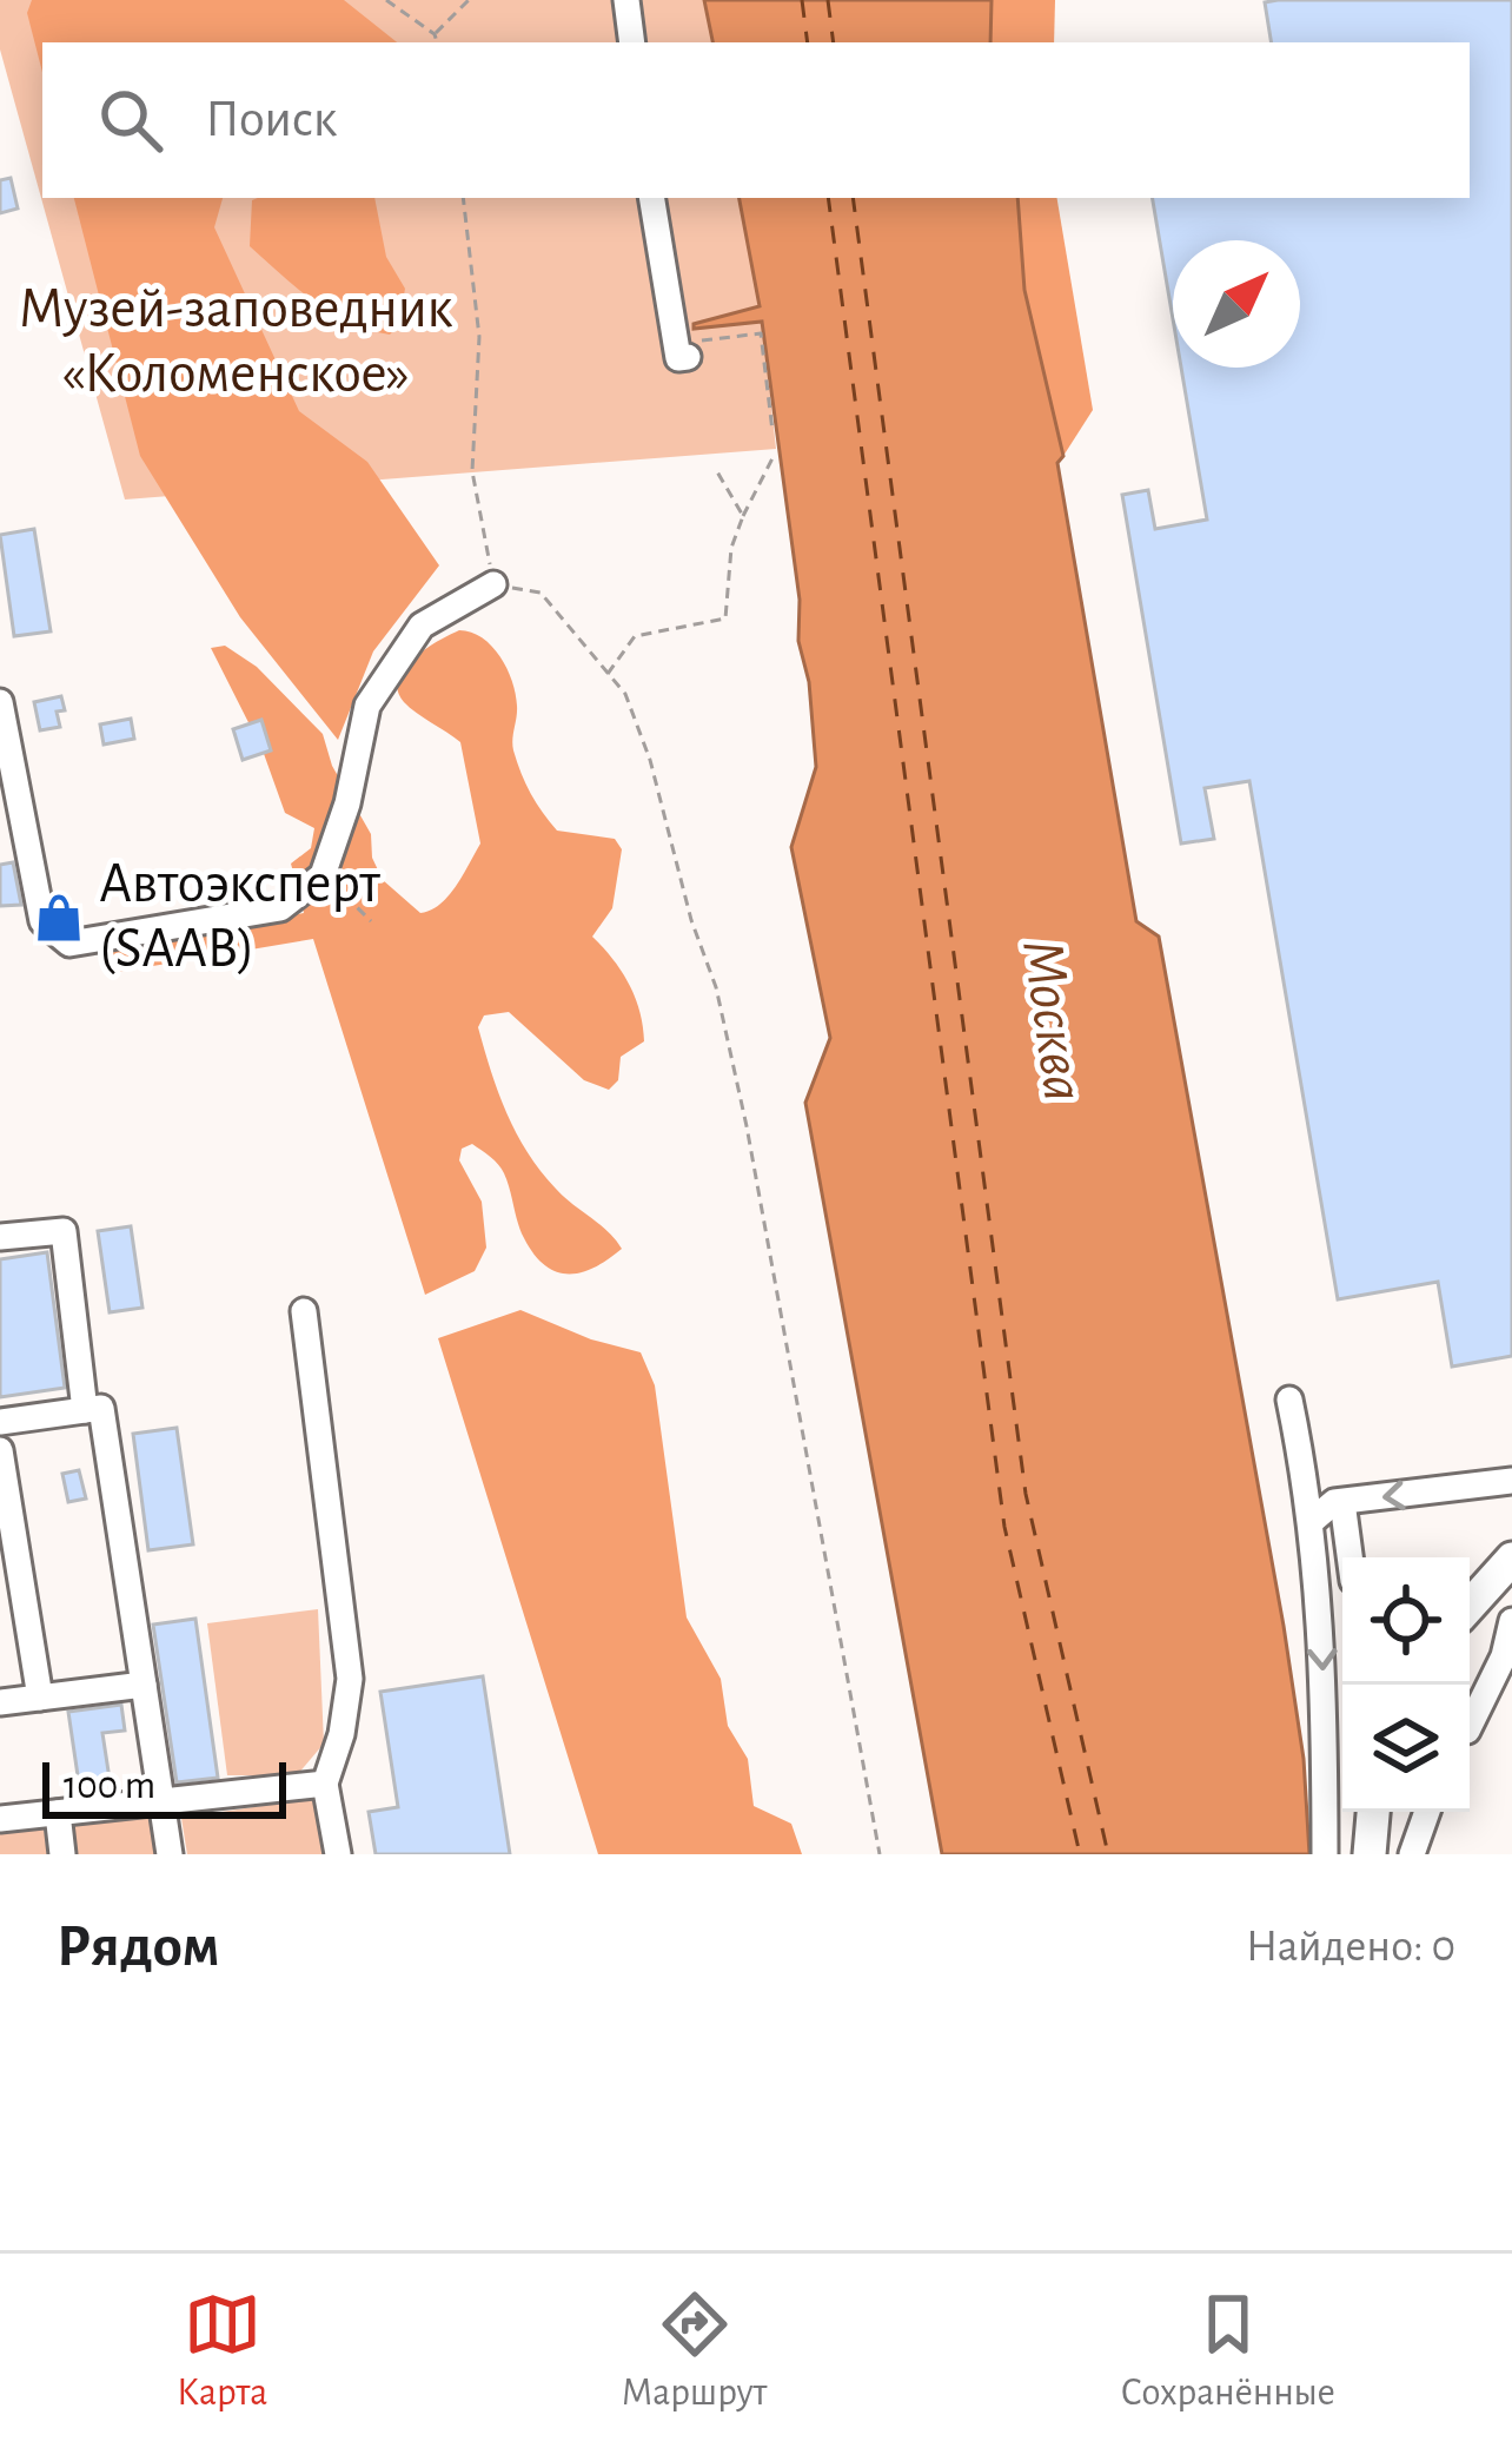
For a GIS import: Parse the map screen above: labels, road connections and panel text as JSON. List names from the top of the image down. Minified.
{"water":["Москва"],"parks":["Музей-заповедник «Коломенское»"],"places":{"shop":["Автоэксперт (SAAB)"]},"scale_bar":"100 m","north":"top right","page":{"search":"Поиск","scale":"100 m","heading":["Рядом","Найдено: 0"],"nav":["Карта","Маршрут","Сохранённые"]}}
